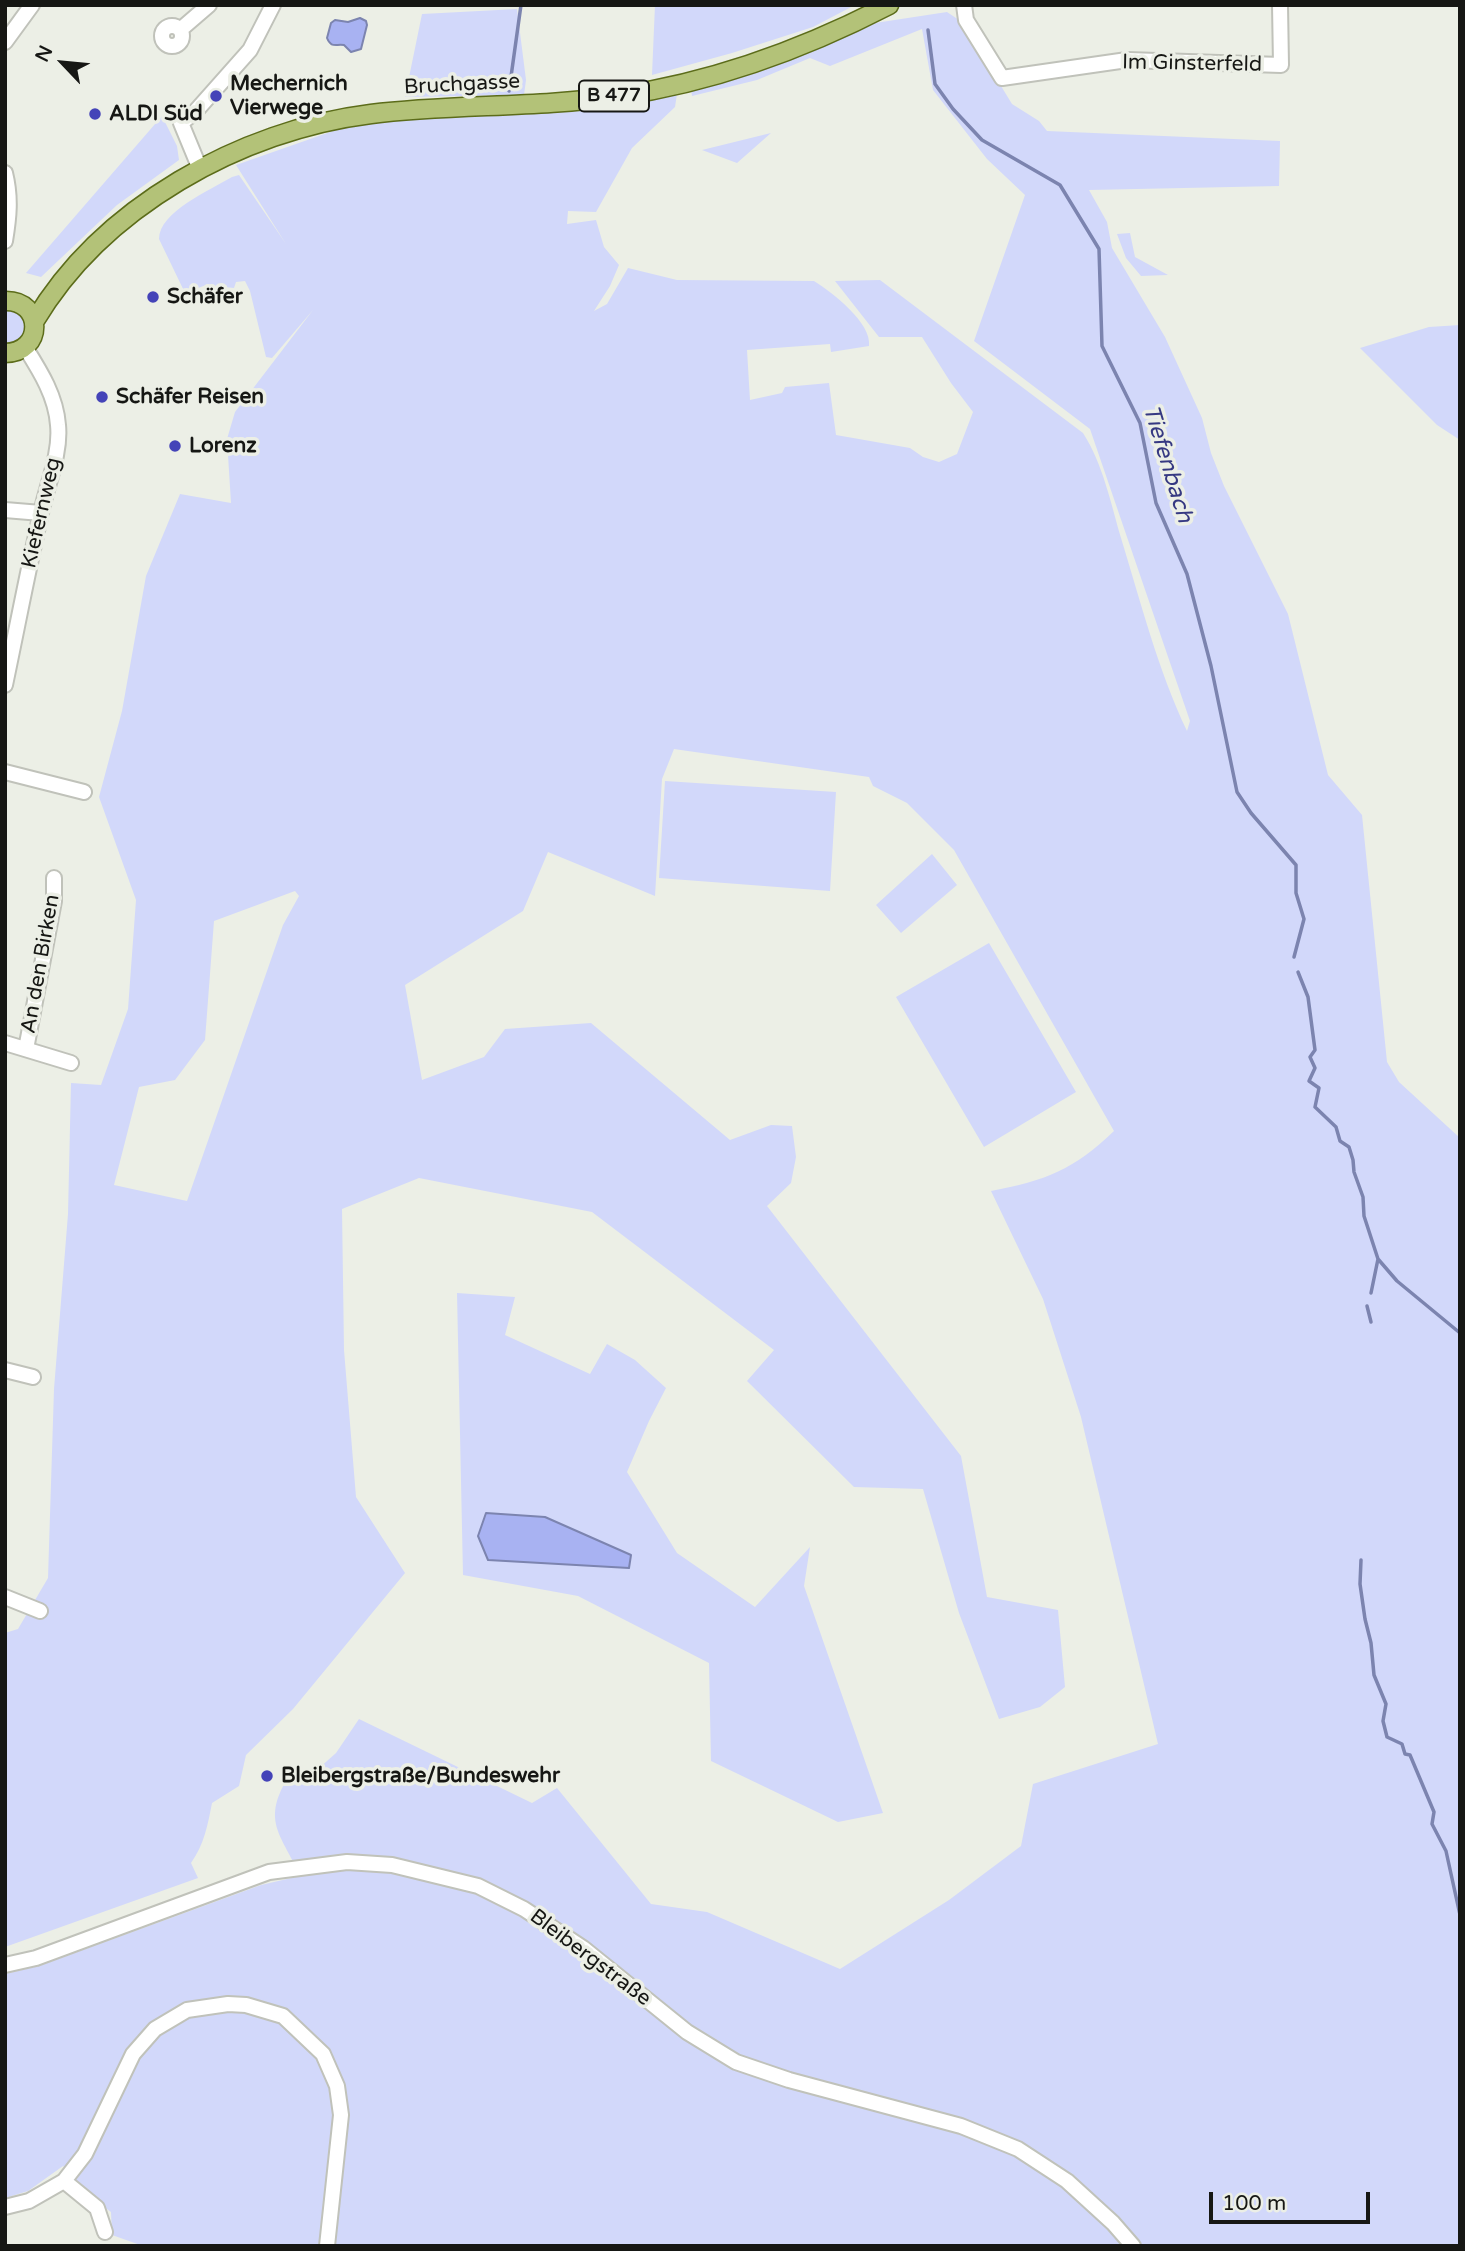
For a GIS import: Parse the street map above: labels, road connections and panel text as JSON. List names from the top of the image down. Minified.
{"streets":{"main road":["Bruchgasse","B 477"],"street":["Im Ginsterfeld","Kiefernweg","An den Birken","Bleibergstraße"]},"crossings":[["Bruchgasse","B 477"],["B 477","Kiefernweg"]],"water":["Tiefenbach"],"places":["Mechernich Vierwege","ALDI Süd","Schäfer","Schäfer Reisen","Lorenz","Bleibergstraße/Bundeswehr"],"scale_bar":"100 m","north":"top left"}
